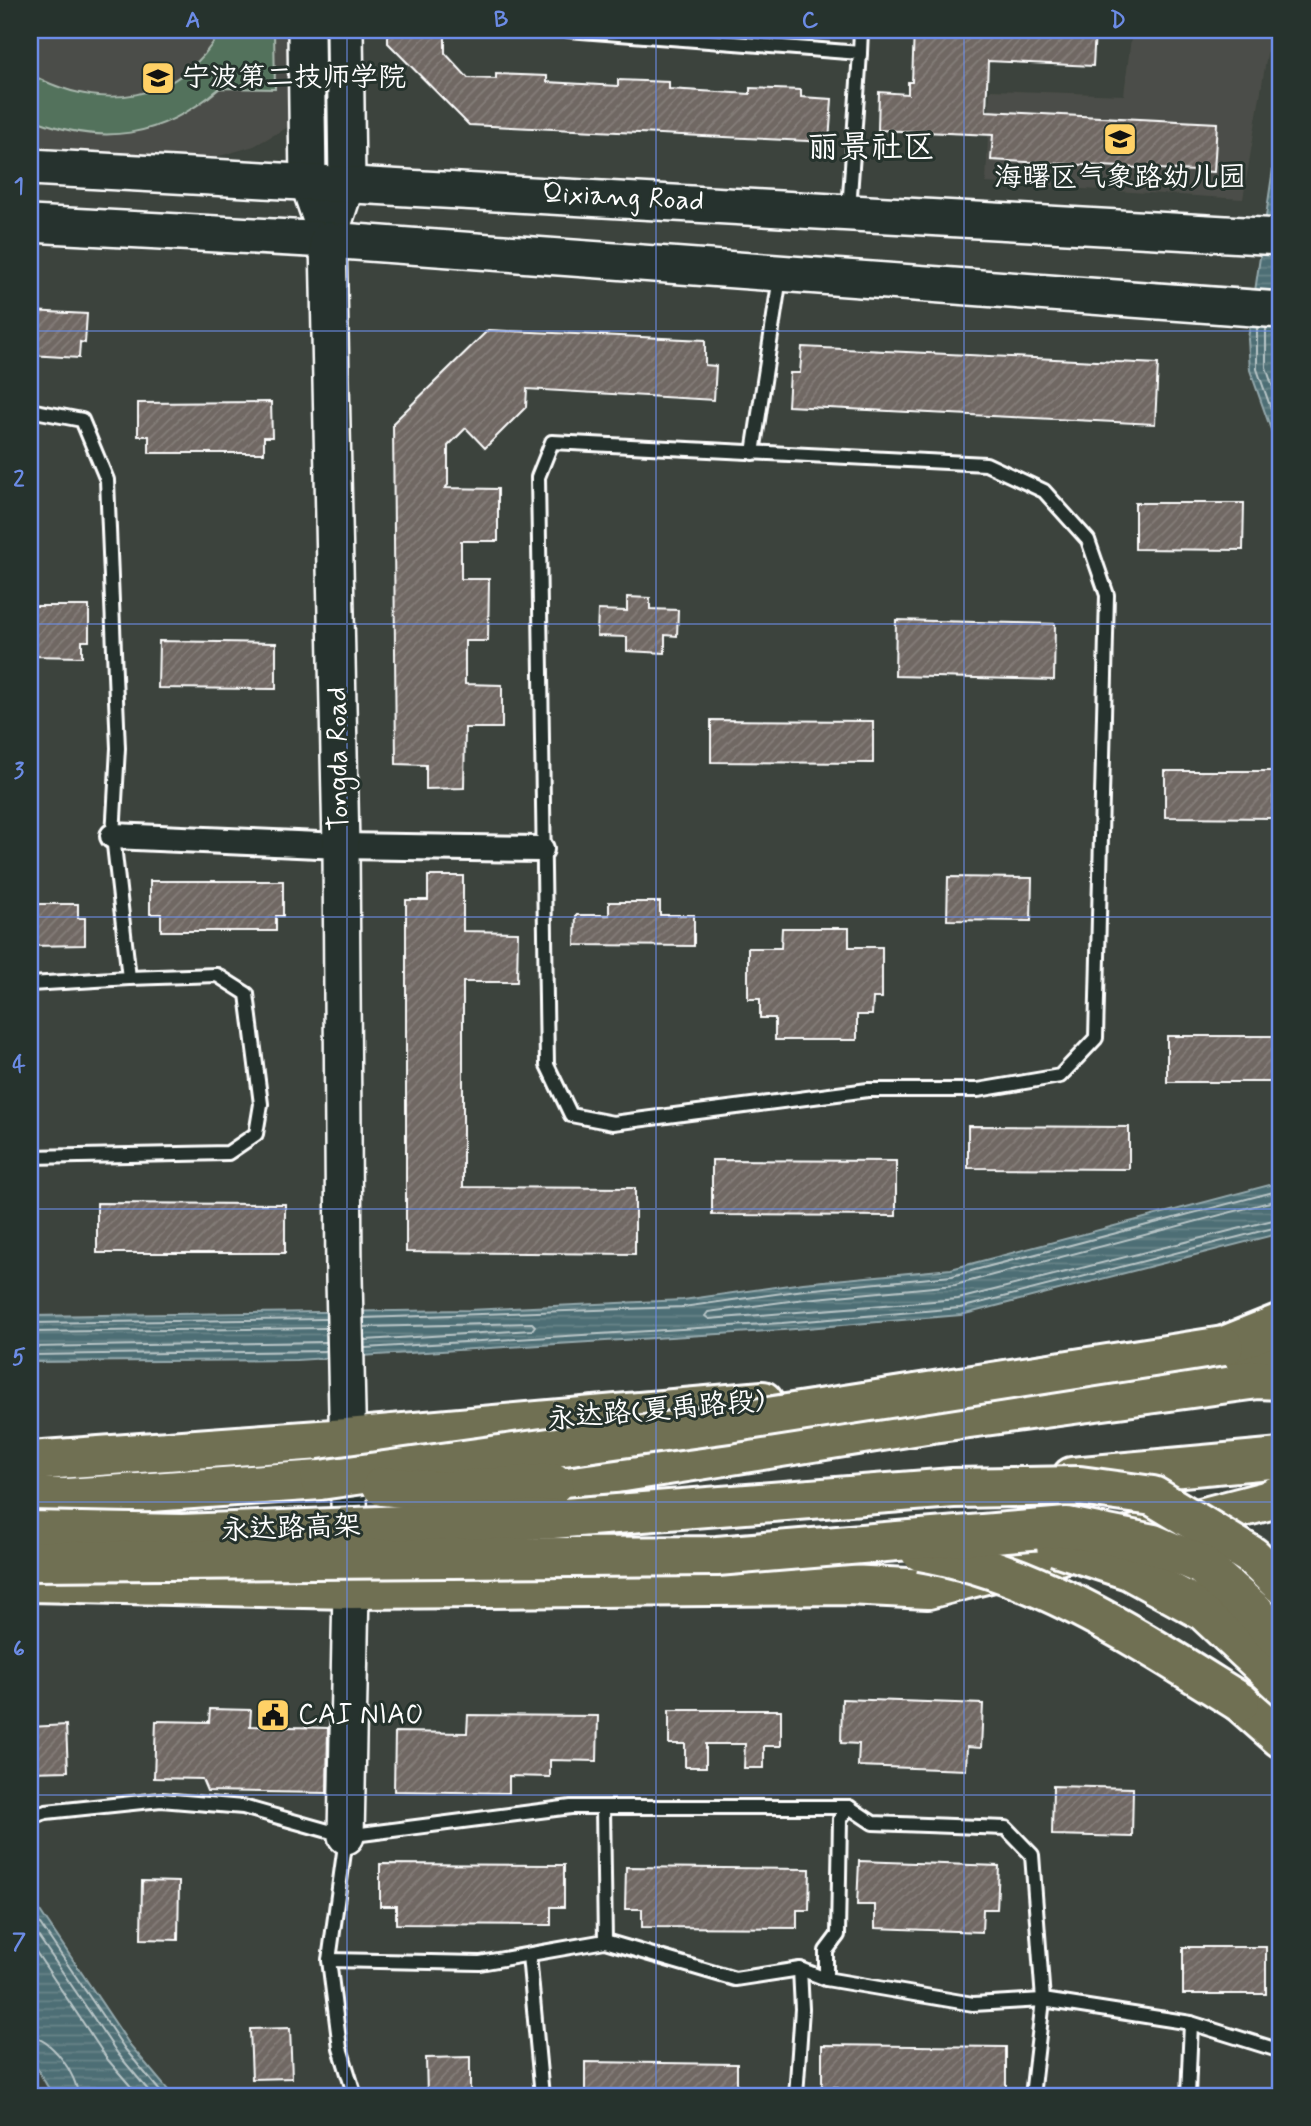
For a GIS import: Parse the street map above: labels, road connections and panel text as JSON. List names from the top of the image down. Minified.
{"streets":{"main road":["永达路(夏禹路段)","永达路高架"],"street":["Qixiang Road","Tongda Road"]},"crossings":[["Qixiang Road","Tongda Road"],["Tongda Road","永达路(夏禹路段)"]],"districts":["丽景社区"],"places":{"school or university":["宁波第二技师学院","海曙区气象路幼儿园"],"public building":["CAI NIAO"]},"grid":{"columns":["A","B","C","D"],"rows":["1","2","3","4","5","6","7"]}}
